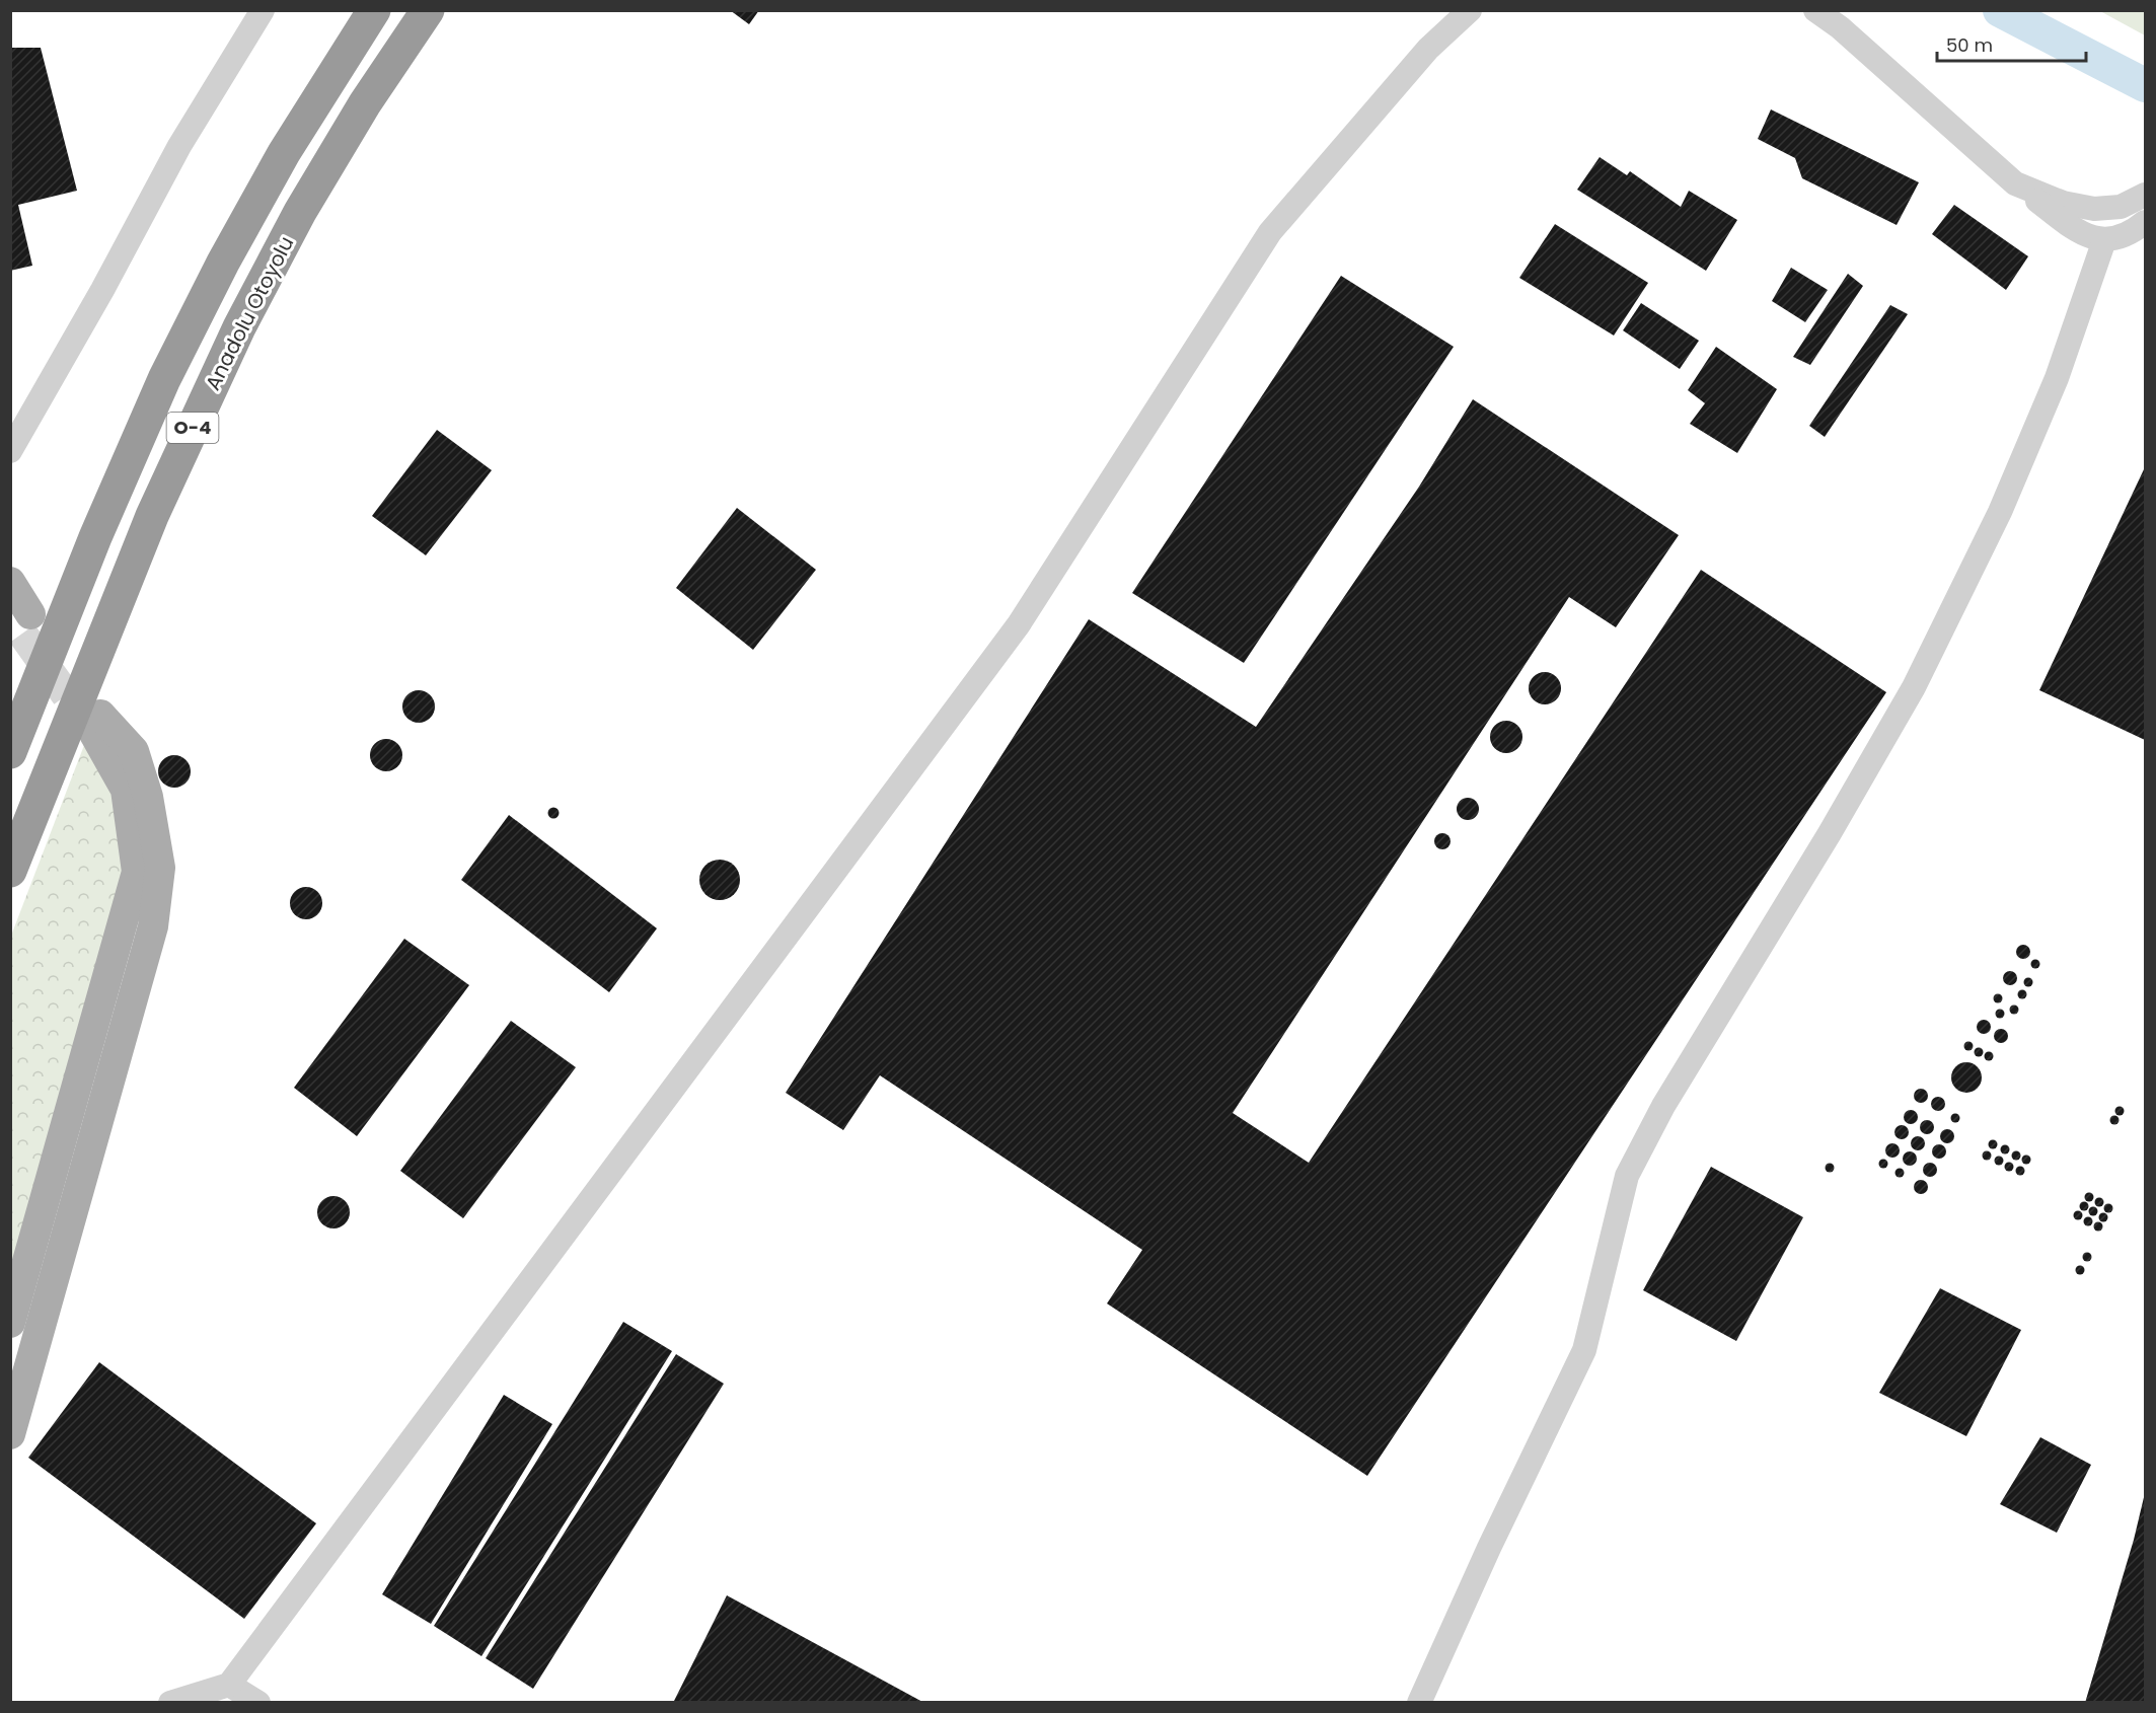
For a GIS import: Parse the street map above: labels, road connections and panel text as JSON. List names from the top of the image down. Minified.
{"streets":{"highway":["Anadolu Otoyolu","O-4"]},"scale_bar":"50 m"}
